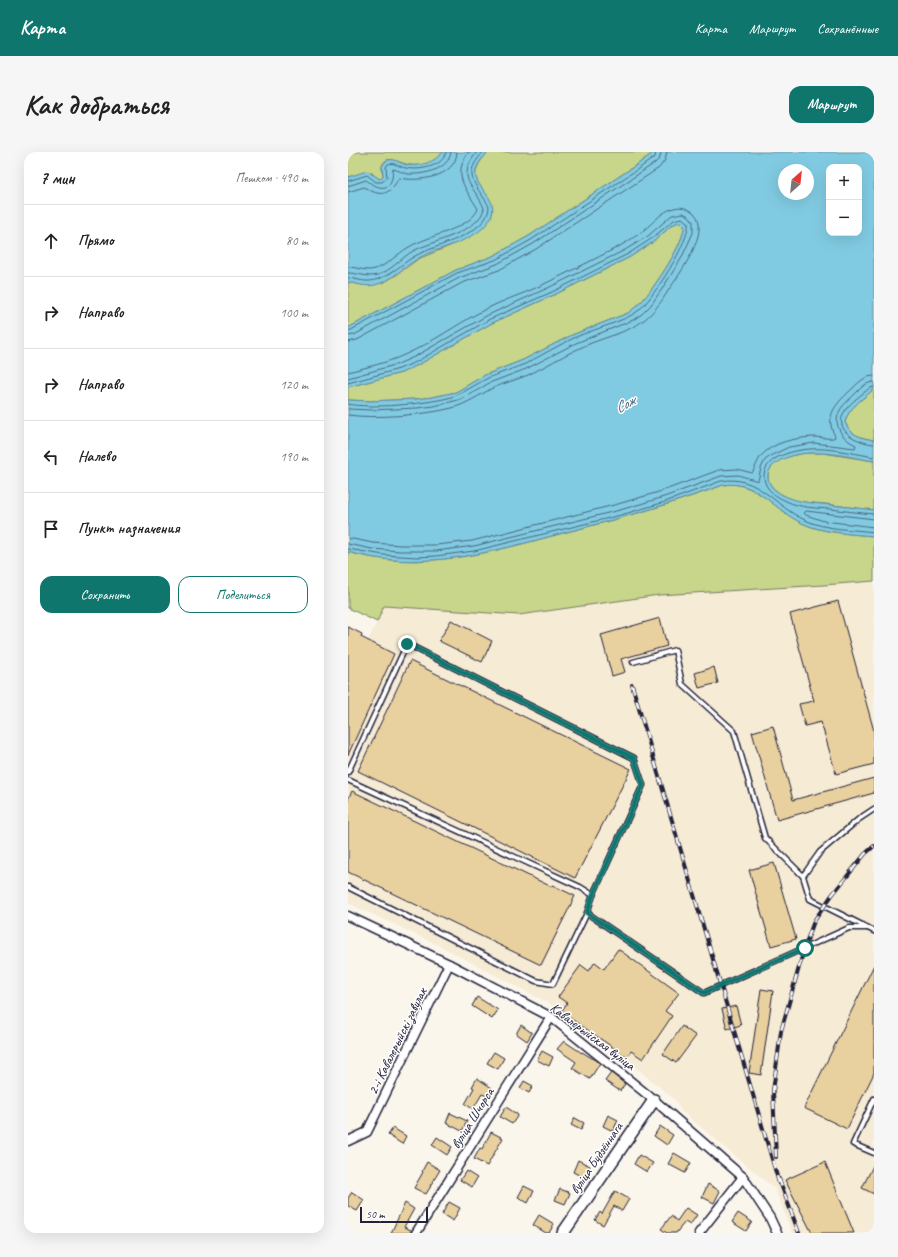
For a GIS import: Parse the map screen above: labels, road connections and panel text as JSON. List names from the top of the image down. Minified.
{"streets":{"street":["Кавалерыйская вуліца","2-і Кавалерыйскі завулак","вуліца Шчорса","вуліца Будзённага"]},"crossings":[["Кавалерыйская вуліца","2-і Кавалерыйскі завулак"],["Кавалерыйская вуліца","вуліца Шчорса"],["Кавалерыйская вуліца","вуліца Будзённага"]],"water":["Сож"],"scale_bar":"50 m","north":"top right","page":{"header":"Карта","nav":["Карта","Маршрут","Сохранённые"],"buttons":["Маршрут",["Сохранить","Поделиться"]],"title":"Как добраться","heading":["7 мин","Пешком · 490 m"],"map_buttons":["+","−"],"list":[["Прямо","80 m"],["Направо","100 m"],["Направо","120 m"],["Налево","190 m"],"Пункт назначения"],"scale":"50 m"}}
